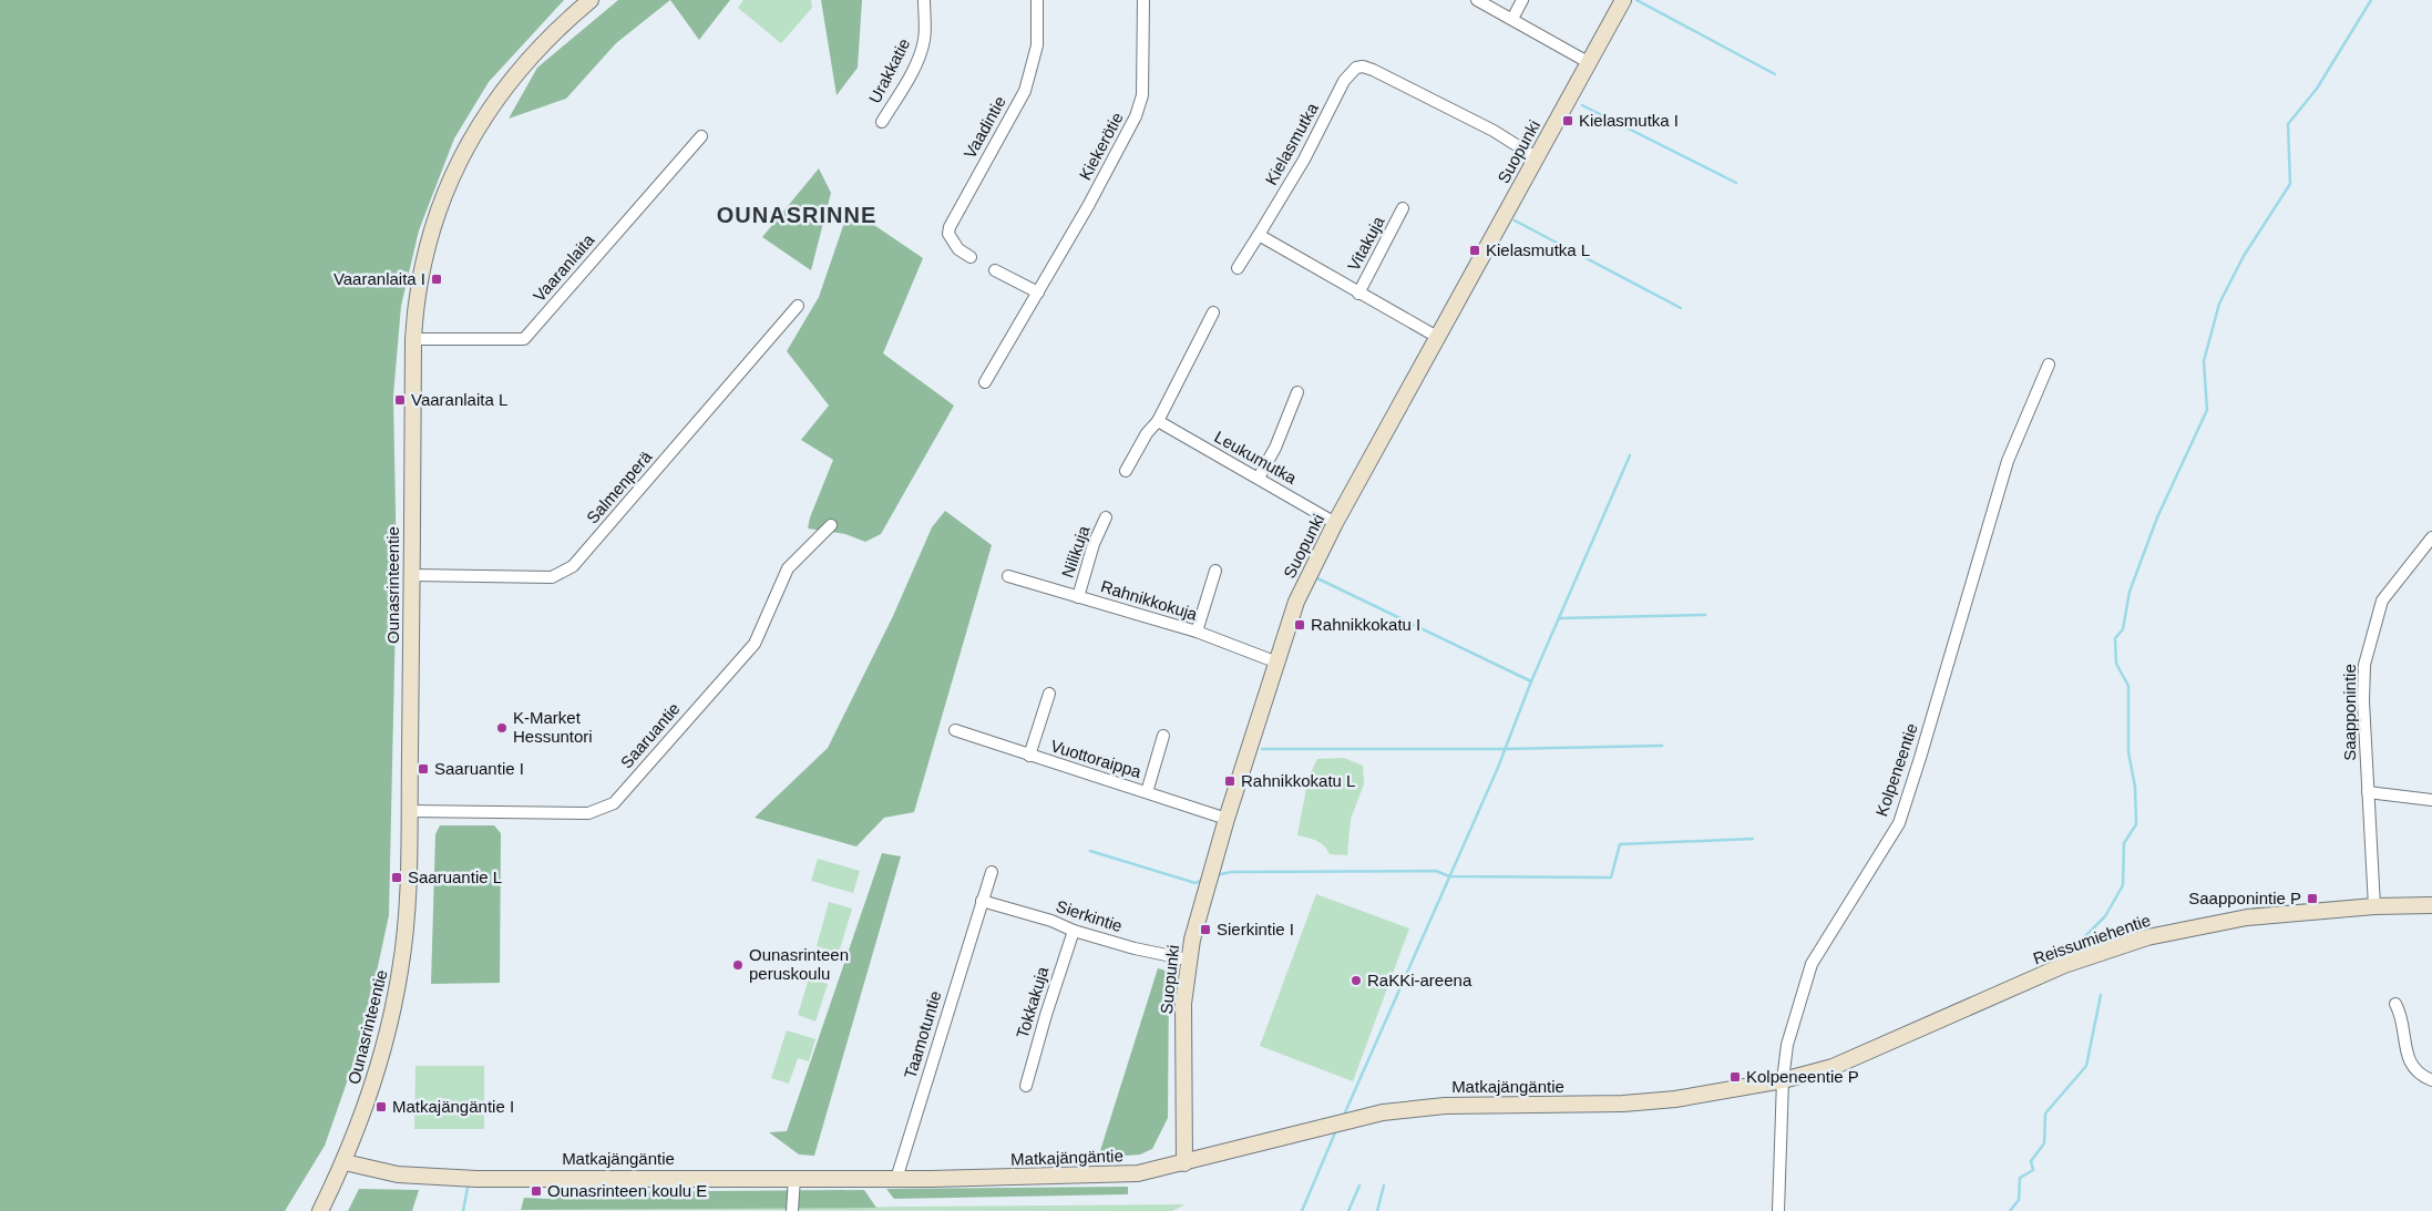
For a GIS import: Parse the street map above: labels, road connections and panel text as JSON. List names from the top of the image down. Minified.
{"streets":{"street":["Urakkatie","Vaadintie","Kielasmutka","Kiekerötie","Suopunki","Vitakuja","Vaaranlaita","Leukumutka","Salmenperä","Nilikuja","Ounasrinteentie","Rahnikkokuja","Saapponintie","Saaruantie","Vuottoraippa","Kolpeneentie","Sierkintie","Reissumiehentie","Tokkakuja","Taamotuntie","Matkajängäntie"]},"crossings":[["Kielasmutka","Suopunki"],["Suopunki","Leukumutka"],["Suopunki","Rahnikkokuja"],["Suopunki","Vuottoraippa"],["Suopunki","Sierkintie"],["Suopunki","Matkajängäntie"],["Vaaranlaita","Ounasrinteentie"],["Salmenperä","Ounasrinteentie"],["Nilikuja","Rahnikkokuja"],["Ounasrinteentie","Saaruantie"],["Ounasrinteentie","Matkajängäntie"],["Saapponintie","Reissumiehentie"],["Kolpeneentie","Reissumiehentie"],["Kolpeneentie","Matkajängäntie"],["Sierkintie","Tokkakuja"],["Sierkintie","Taamotuntie"],["Reissumiehentie","Matkajängäntie"],["Taamotuntie","Matkajängäntie"]],"districts":["OUNASRINNE"],"places":{"transit":["Kielasmutka I","Kielasmutka L","Vaaranlaita I","Vaaranlaita L","Rahnikkokatu I","Saaruantie I","Rahnikkokatu L","Saaruantie L","Saapponintie P","Sierkintie I","Kolpeneentie P","Matkajängäntie I","Ounasrinteen koulu E"],"other":["K-Market Hessuntori","Ounasrinteen peruskoulu","RaKKi-areena"]}}
